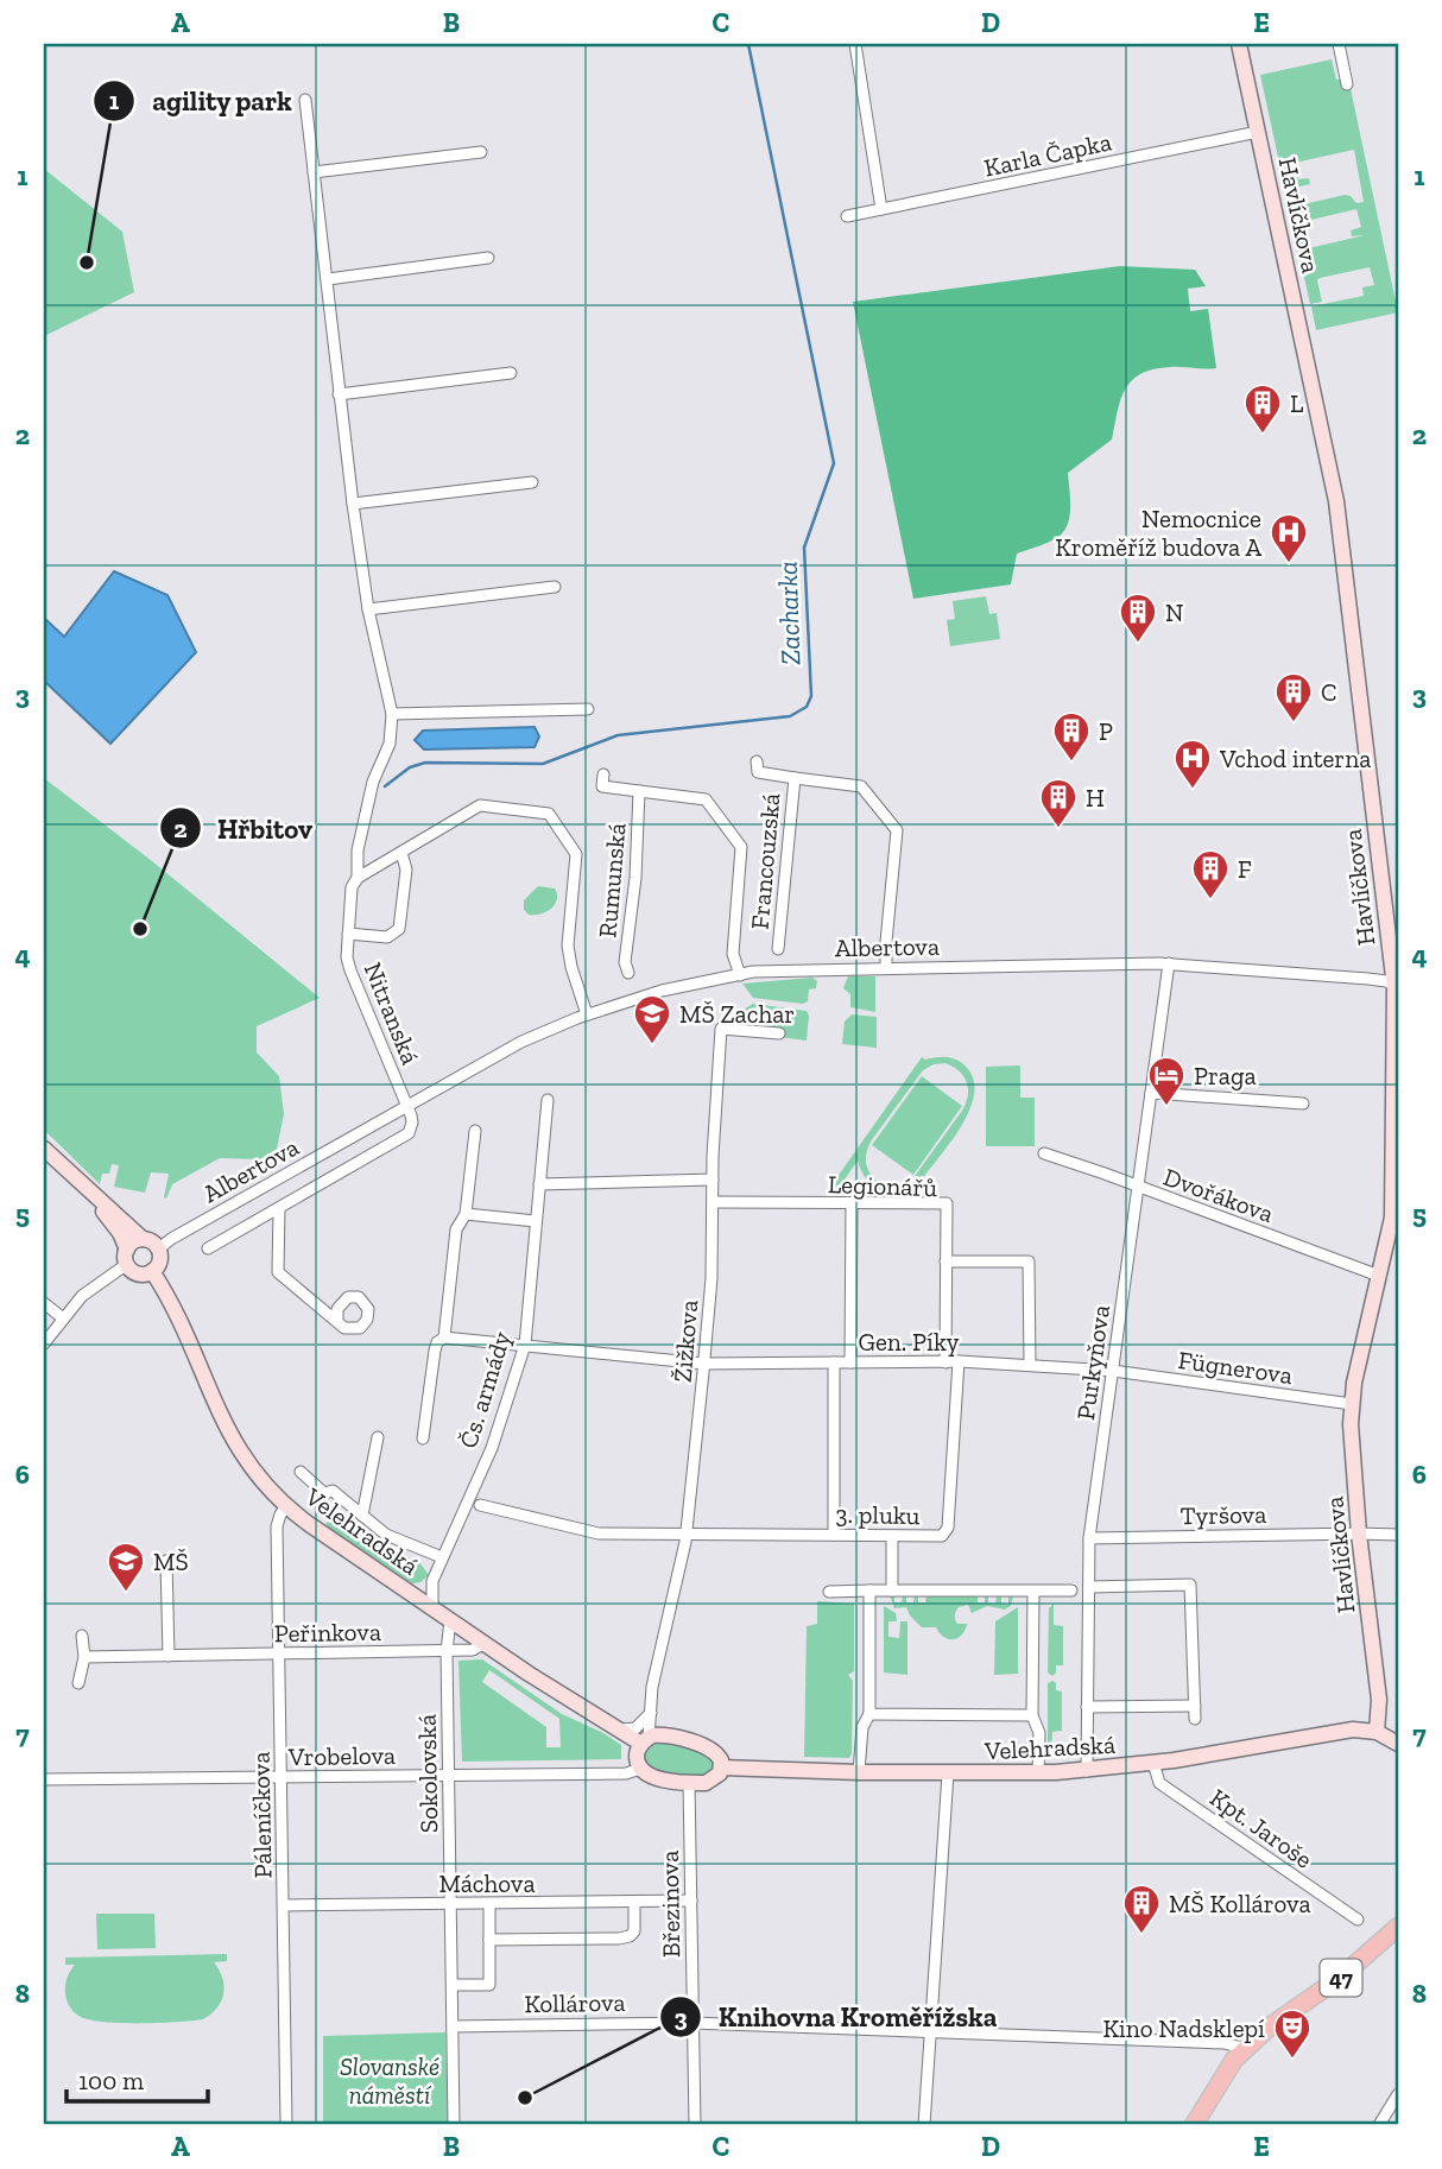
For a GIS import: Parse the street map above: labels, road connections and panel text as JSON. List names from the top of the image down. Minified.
{"streets":{"main road":["Havlíčkova","Velehradská","47"],"street":["Karla Čapka","Francouzská","Rumunská","Albertova","Nitranská","Legionářů","Dvořákova","Žižkova","Gen. Píky","Purkyňova","Fügnerova","Čs. armády","3. pluku","Tyršova","Peřinkova","Vrobelova","Sokolovská","Páleníčkova","Kpt. Jaroše","Máchova","Březinova","Kollárova"]},"crossings":[["Karla Čapka","Havlíčkova"],["Havlíčkova","Albertova"],["Havlíčkova","Dvořákova"],["Havlíčkova","Fügnerova"],["Havlíčkova","Tyršova"],["Havlíčkova","Velehradská"],["Francouzská","Albertova"],["Rumunská","Albertova"],["Albertova","Nitranská"],["Albertova","Purkyňova"],["Albertova","Velehradská"],["Legionářů","Žižkova"],["Legionářů","Gen. Píky"],["Dvořákova","Purkyňova"],["Žižkova","Gen. Píky"],["Žižkova","3. pluku"],["Žižkova","Velehradská"],["Gen. Píky","Purkyňova"],["Gen. Píky","Fügnerova"],["Gen. Píky","Čs. armády"],["Gen. Píky","3. pluku"],["Purkyňova","Fügnerova"],["Purkyňova","Tyršova"],["Purkyňova","Velehradská"],["Velehradská","Peřinkova"],["Velehradská","Sokolovská"],["Velehradská","Páleníčkova"],["Velehradská","Kpt. Jaroše"],["Velehradská","Březinova"],["Peřinkova","Sokolovská"],["Peřinkova","Páleníčkova"],["Vrobelova","Sokolovská"],["Vrobelova","Páleníčkova"],["Sokolovská","Máchova"],["Sokolovská","Kollárova"],["Páleníčkova","Máchova"],["Máchova","Březinova"],["Březinova","Kollárova"],["47","Kollárova"]],"water":["Zacharka"],"parks":["Slovanské náměstí"],"places":{"other":["agility park","Hřbitov","Knihovna Kroměřížska"],"building":["L","N","C","P","H","F","MŠ Kollárova"],"hospital":["Nemocnice Kroměříž budova A","Vchod interna"],"school or university":["MŠ Zachar","MŠ"],"hotel":["Praga"],"theatre":["Kino Nadsklepí"]},"scale_bar":"100 m","grid":{"columns":["A","B","C","D","E"],"rows":["1","2","3","4","5","6","7","8"]}}
